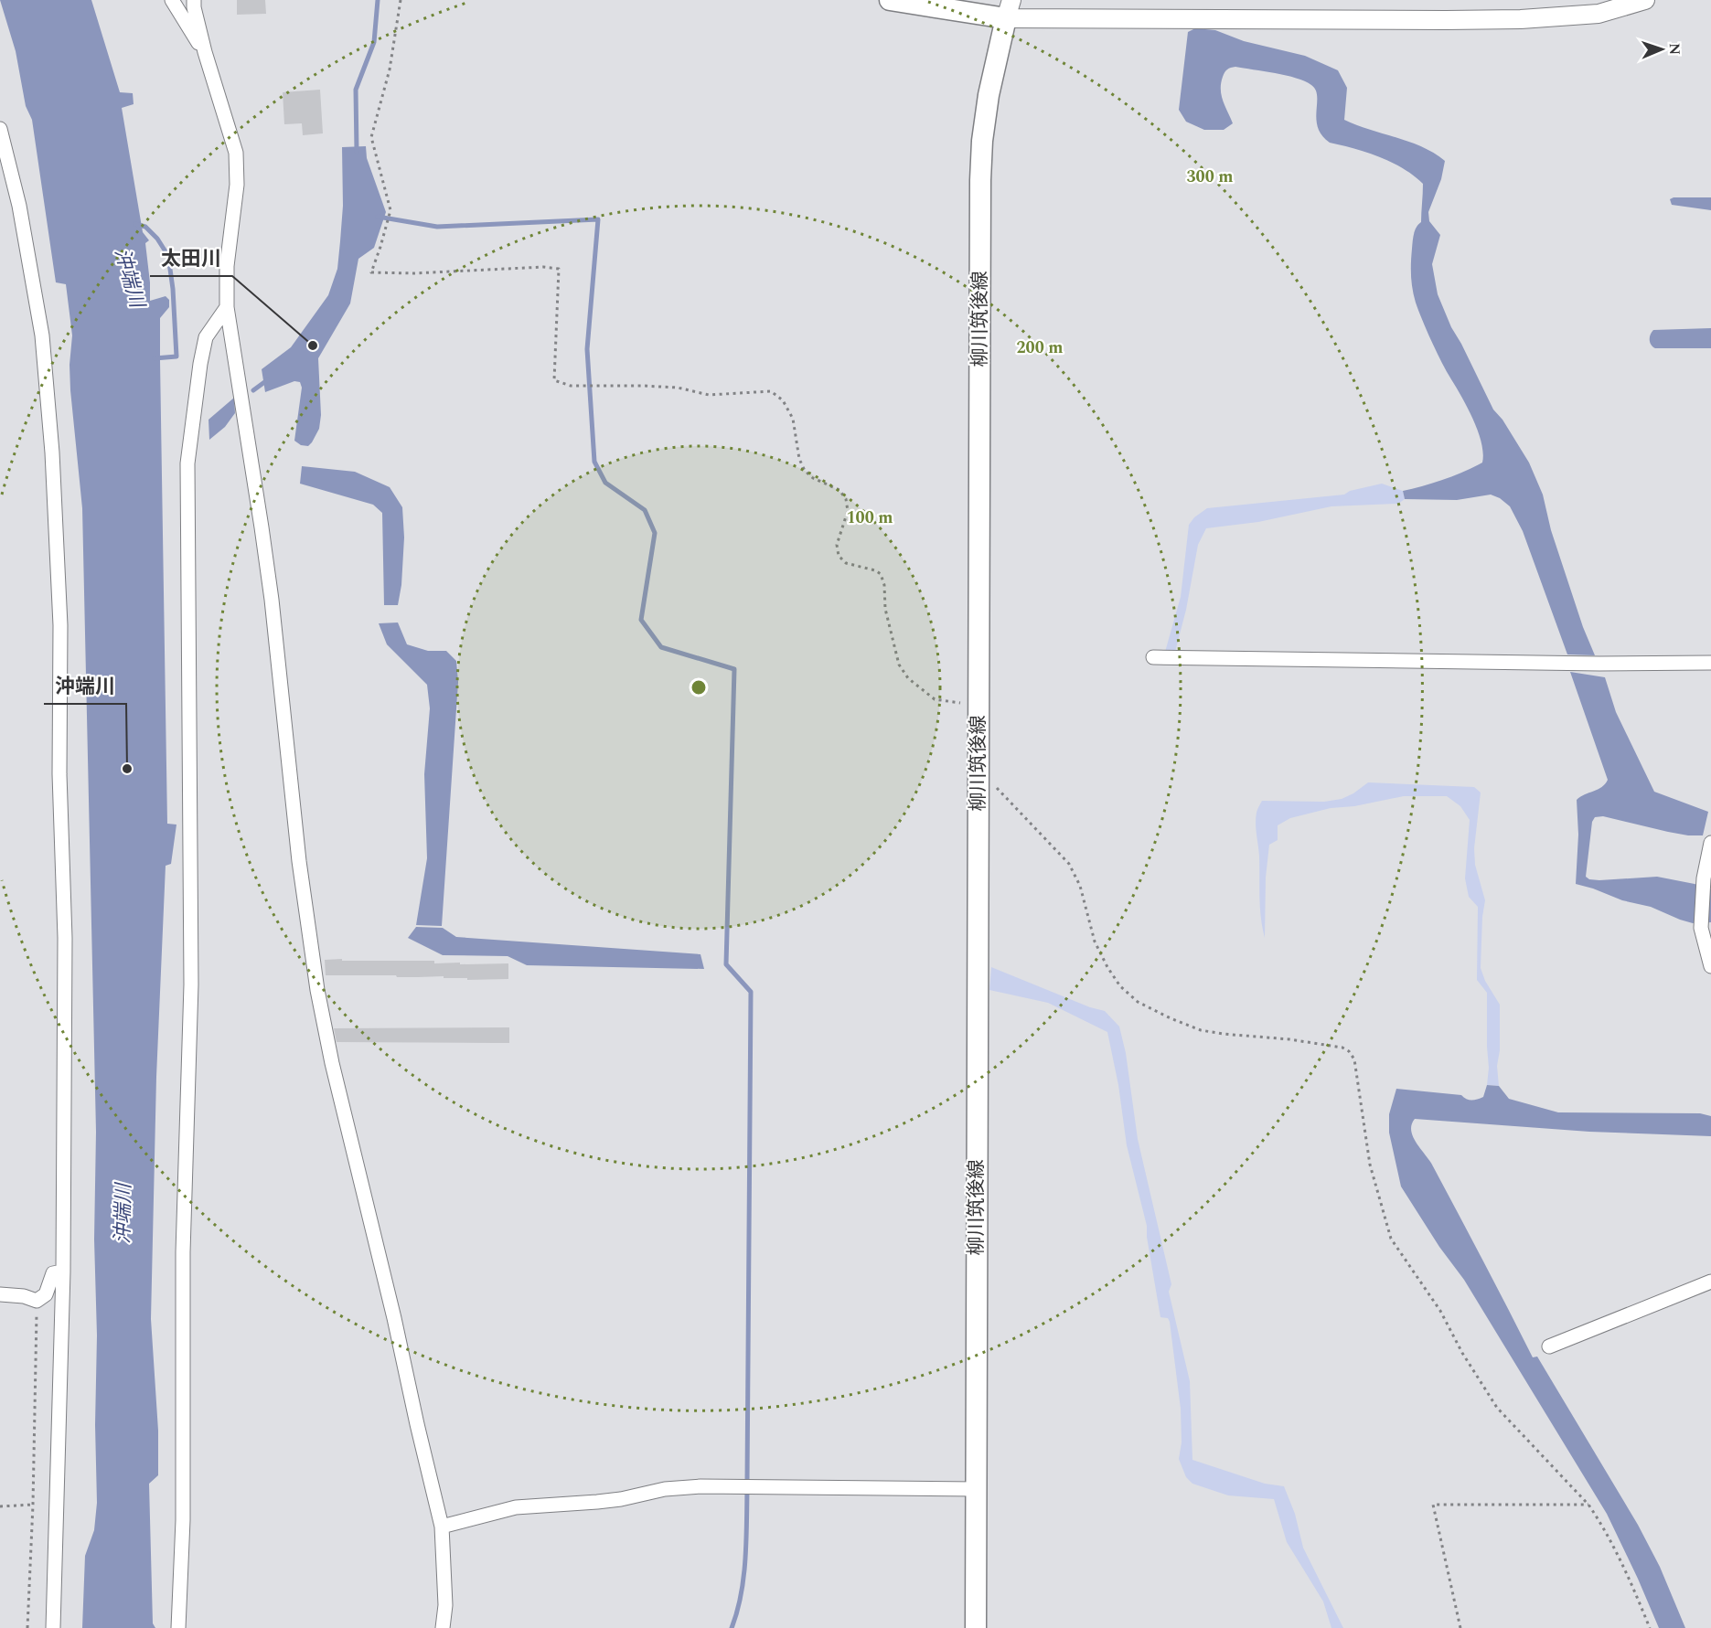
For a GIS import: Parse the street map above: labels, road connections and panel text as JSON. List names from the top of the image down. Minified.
{"streets":{"main road":["柳川筑後線"]},"water":["沖端川"],"places":["太田川","沖端川"],"north":"right","rings":["300 m","200 m","100 m"]}
